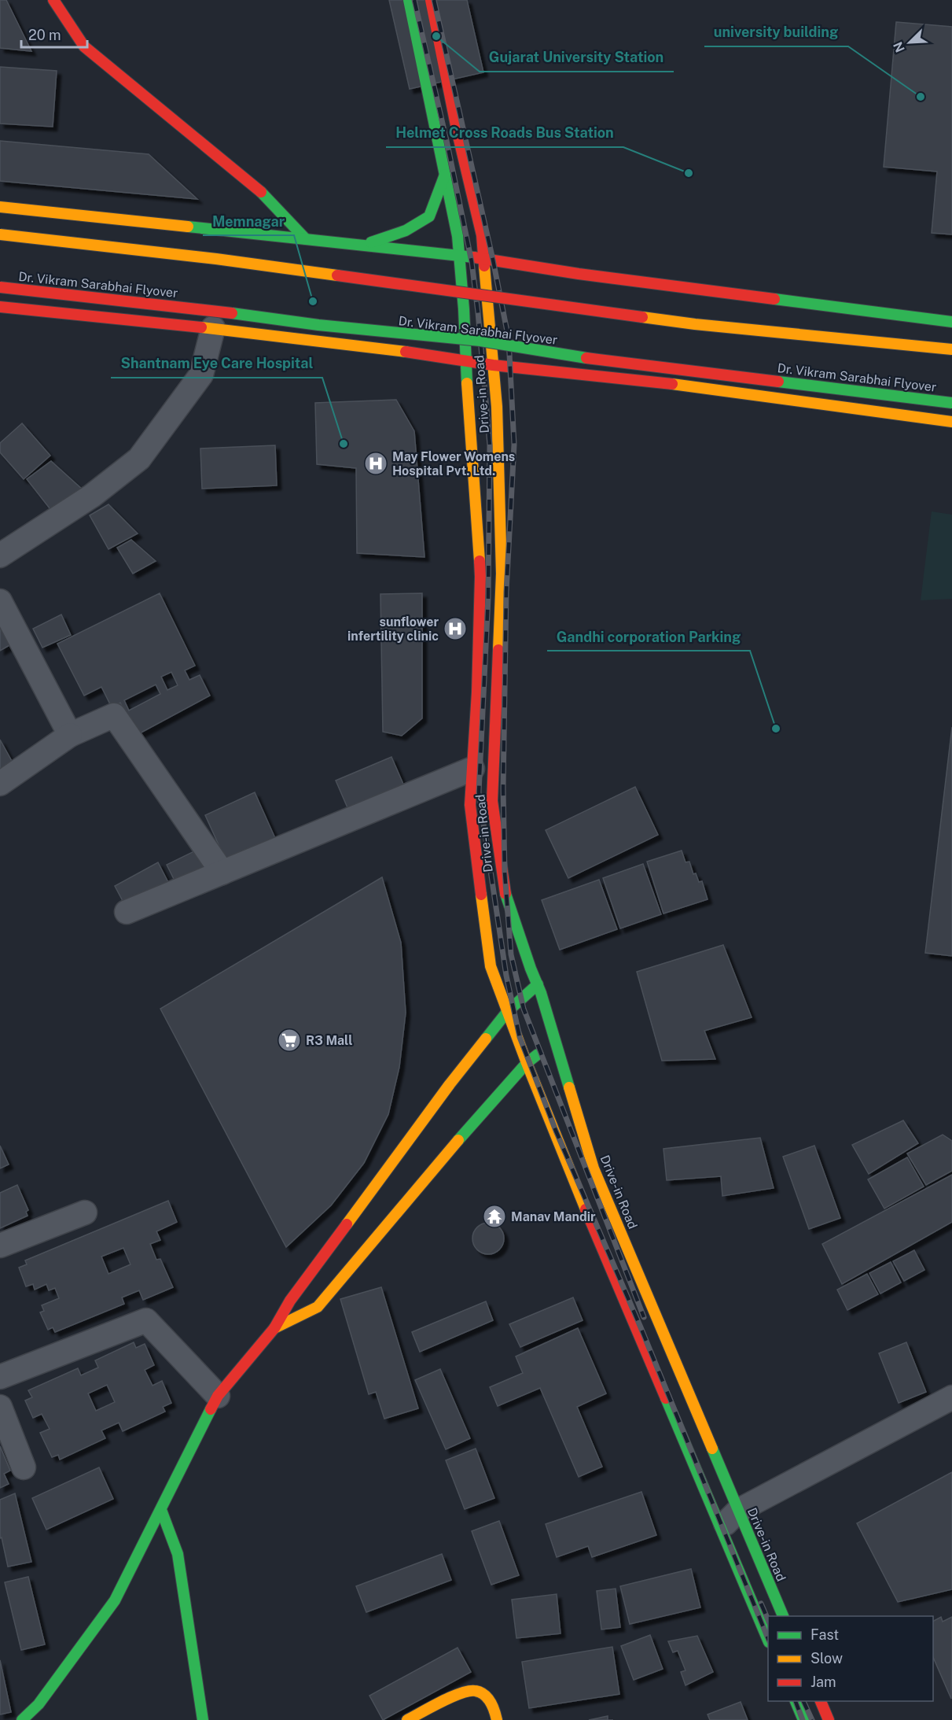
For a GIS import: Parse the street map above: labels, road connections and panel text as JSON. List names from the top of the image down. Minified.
{"streets":{"main road":["Dr. Vikram Sarabhai Flyover","Drive-in Road"]},"places":{"other":["Gujarat University Station","university building","Helmet Cross Roads Bus Station","Memnagar","Shantnam Eye Care Hospital","Gandhi corporation Parking"],"hospital":["May Flower Womens Hospital Pvt. Ltd.","sunflower infertility clinic"],"supermarket":["R3 Mall"],"temple":["Manav Mandir"]},"legend":["Fast","Slow","Jam"],"scale_bar":"20 m","north":"bottom left"}
